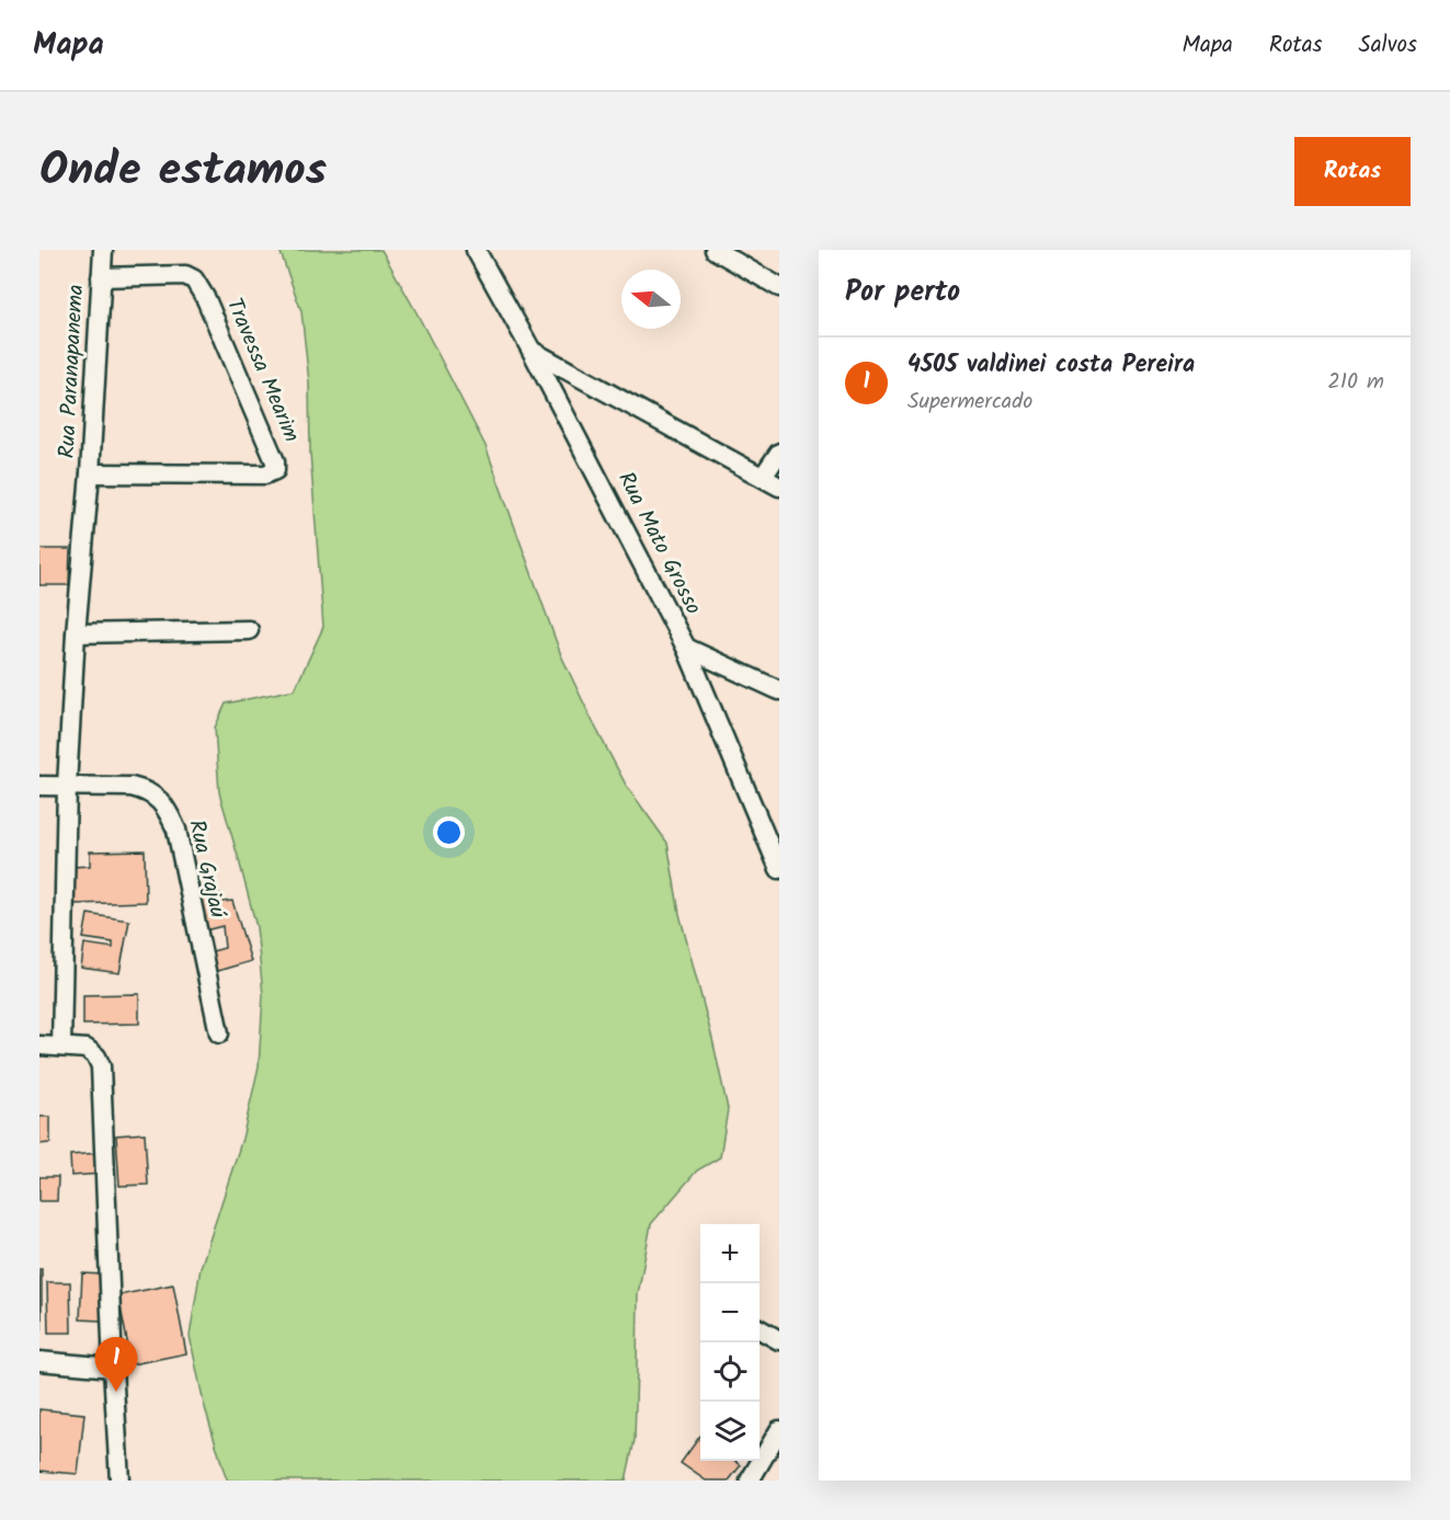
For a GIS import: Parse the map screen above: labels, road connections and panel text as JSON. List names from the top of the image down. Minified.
{"streets":{"street":["Travessa Mearim","Rua Paranapanema","Rua Mato Grosso","Rua Grajaú"]},"crossings":[["Travessa Mearim","Rua Paranapanema"],["Rua Paranapanema","Rua Grajaú"]],"north":"left","page":{"header":"Mapa","nav":["Mapa","Rotas","Salvos"],"title":"Onde estamos","buttons":"Rotas","heading":"Por perto","list":[{"mark":"1","name":"4505 valdinei costa Pereira","note":"Supermercado","value":"210 m"}],"map_buttons":["+","−"],"pins":"1"}}
